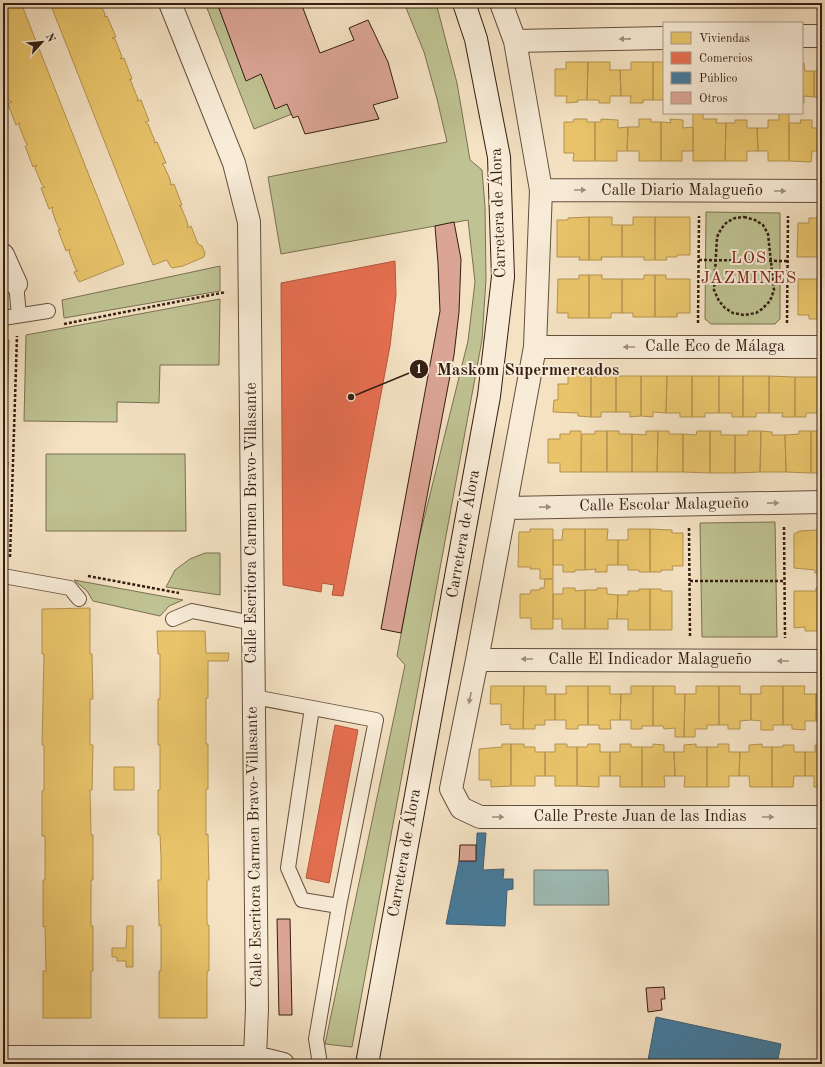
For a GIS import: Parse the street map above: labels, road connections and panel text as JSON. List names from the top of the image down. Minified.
{"streets":{"street":["Calle Diario Malagueño","Carretera de Álora","Calle Eco de Málaga","Calle Escolar Malagueño","Calle Escritora Carmen Bravo-Villasante","Calle El Indicador Malagueño","Calle Preste Juan de las Indias"]},"crossings":[["Calle El Indicador Malagueño","Calle Preste Juan de las Indias"]],"one_way":["Calle Eco de Málaga","Calle Escolar Malagueño","Calle El Indicador Malagueño"],"districts":["LOS JAZMINES"],"places":["Maskom Supermercados"],"legend":["Viviendas","Comercios","Público","Otros"],"north":"top right"}
